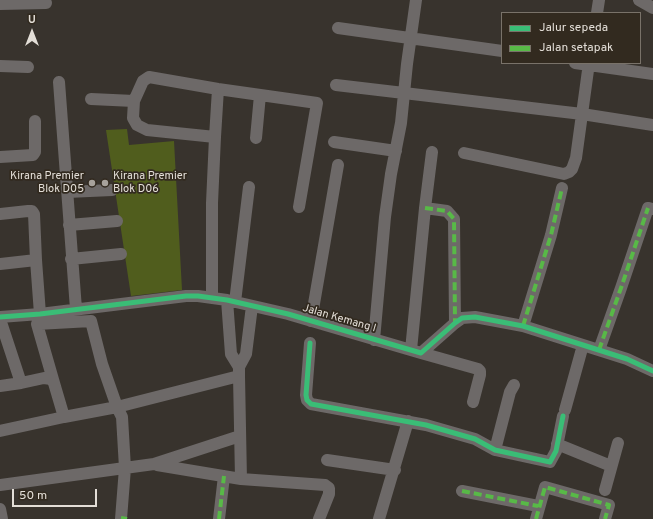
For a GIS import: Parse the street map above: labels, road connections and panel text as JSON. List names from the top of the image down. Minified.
{"streets":{"street":["Jalan Kemang I"]},"places":["Kirana Premier Blok D05","Kirana Premier Blok D06"],"legend":["Jalur sepeda","Jalan setapak"],"scale_bar":"50 m","north":"top"}
